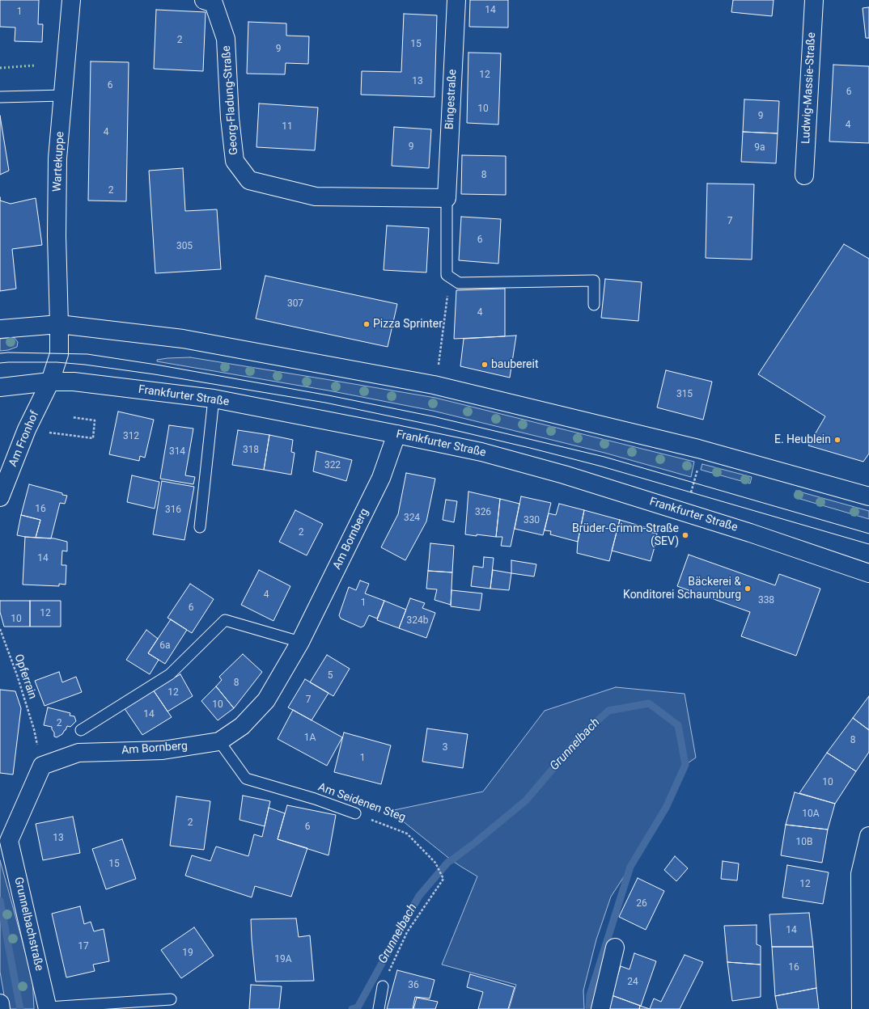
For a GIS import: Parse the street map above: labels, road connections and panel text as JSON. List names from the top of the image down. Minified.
{"streets":{"street":["Ludwig-Massie-Straße","Bingestraße","Georg-Fladung-Straße","Wartekuppe","Frankfurter Straße","Am Fronhof","Am Bornberg","Grunnelbachstraße"],"lane":["Am Seidenen Steg"],"path":["Opferrain"]},"crossings":[["Bingestraße","Georg-Fladung-Straße"],["Wartekuppe","Frankfurter Straße"],["Wartekuppe","Am Fronhof"],["Frankfurter Straße","Am Fronhof"],["Frankfurter Straße","Am Bornberg"],["Am Bornberg","Am Seidenen Steg"],["Am Bornberg","Grunnelbachstraße"]],"water":["Grunnelbach"],"places":["Pizza Sprinter","baubereit","E. Heublein","Brüder-Grimm-Straße (SEV)","Bäckerei & Konditorei Schaumburg"],"house_numbers":["14","1","2","15","9","12","13","6","6","10","9","4","11","4","9","9a","8","2","7","6","305","307","4","315","312","318","314","322","16","316","326","324","330","2","14","4","338","1","6","12","10","324b","6a","5","8","12","7","10","14","2","1A","8","3","1","10","10A","2","6","13","10B","15","12","26","14","17","19","19A","16","24","36"]}
